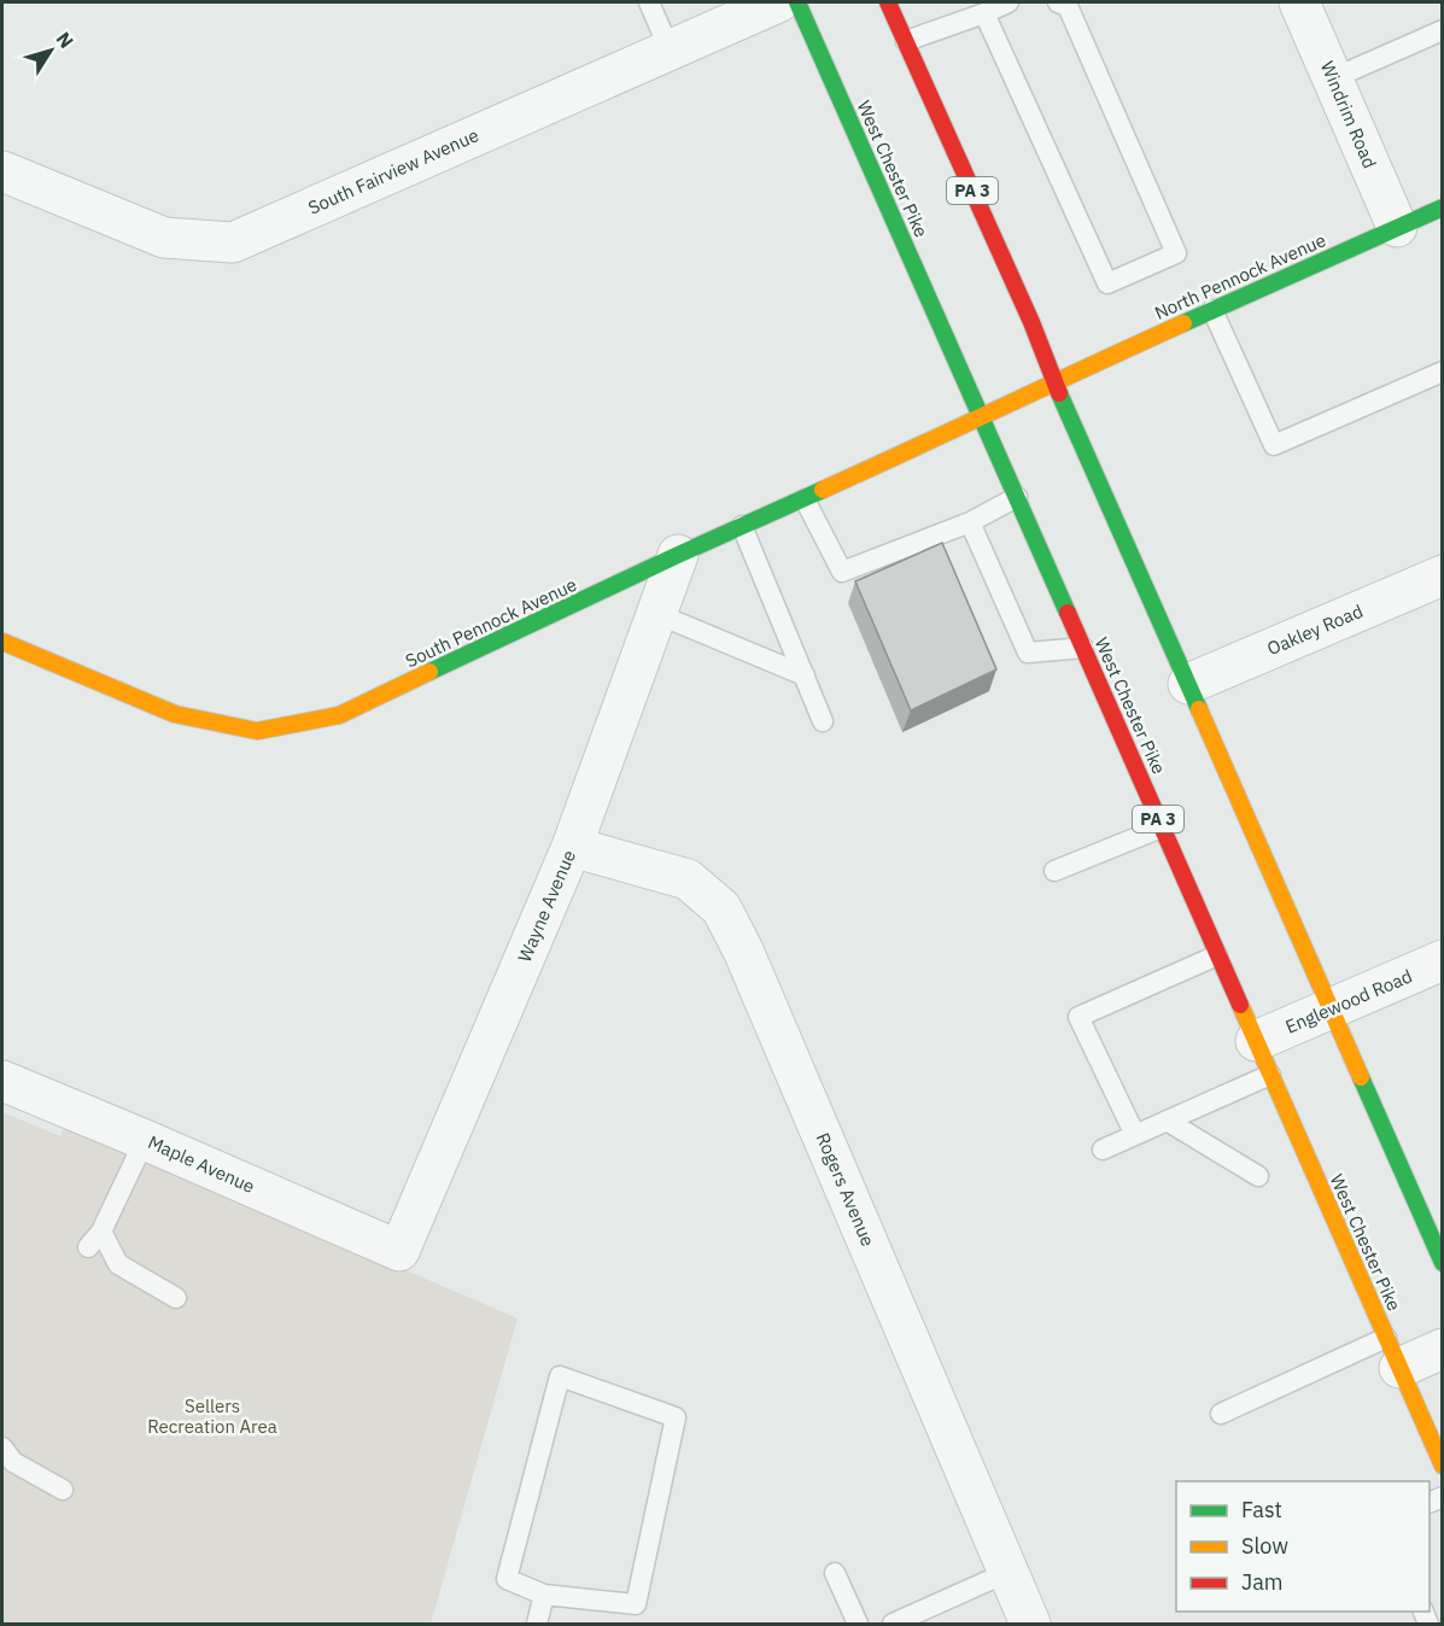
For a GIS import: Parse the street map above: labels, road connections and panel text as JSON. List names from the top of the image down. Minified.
{"streets":{"main road":["West Chester Pike","PA 3","North Pennock Avenue","South Pennock Avenue"],"street":["Windrim Road","South Fairview Avenue","Oakley Road","Wayne Avenue","Englewood Road","Maple Avenue","Rogers Avenue"]},"crossings":[["Windrim Road","North Pennock Avenue"],["West Chester Pike","North Pennock Avenue"],["West Chester Pike","South Pennock Avenue"],["West Chester Pike","Englewood Road"],["PA 3","North Pennock Avenue"],["PA 3","Oakley Road"],["PA 3","Englewood Road"],["North Pennock Avenue","South Pennock Avenue"],["South Pennock Avenue","Wayne Avenue"],["Wayne Avenue","Maple Avenue"],["Wayne Avenue","Rogers Avenue"]],"parks":["Sellers Recreation Area"],"legend":["Fast","Slow","Jam"],"north":"top right"}
